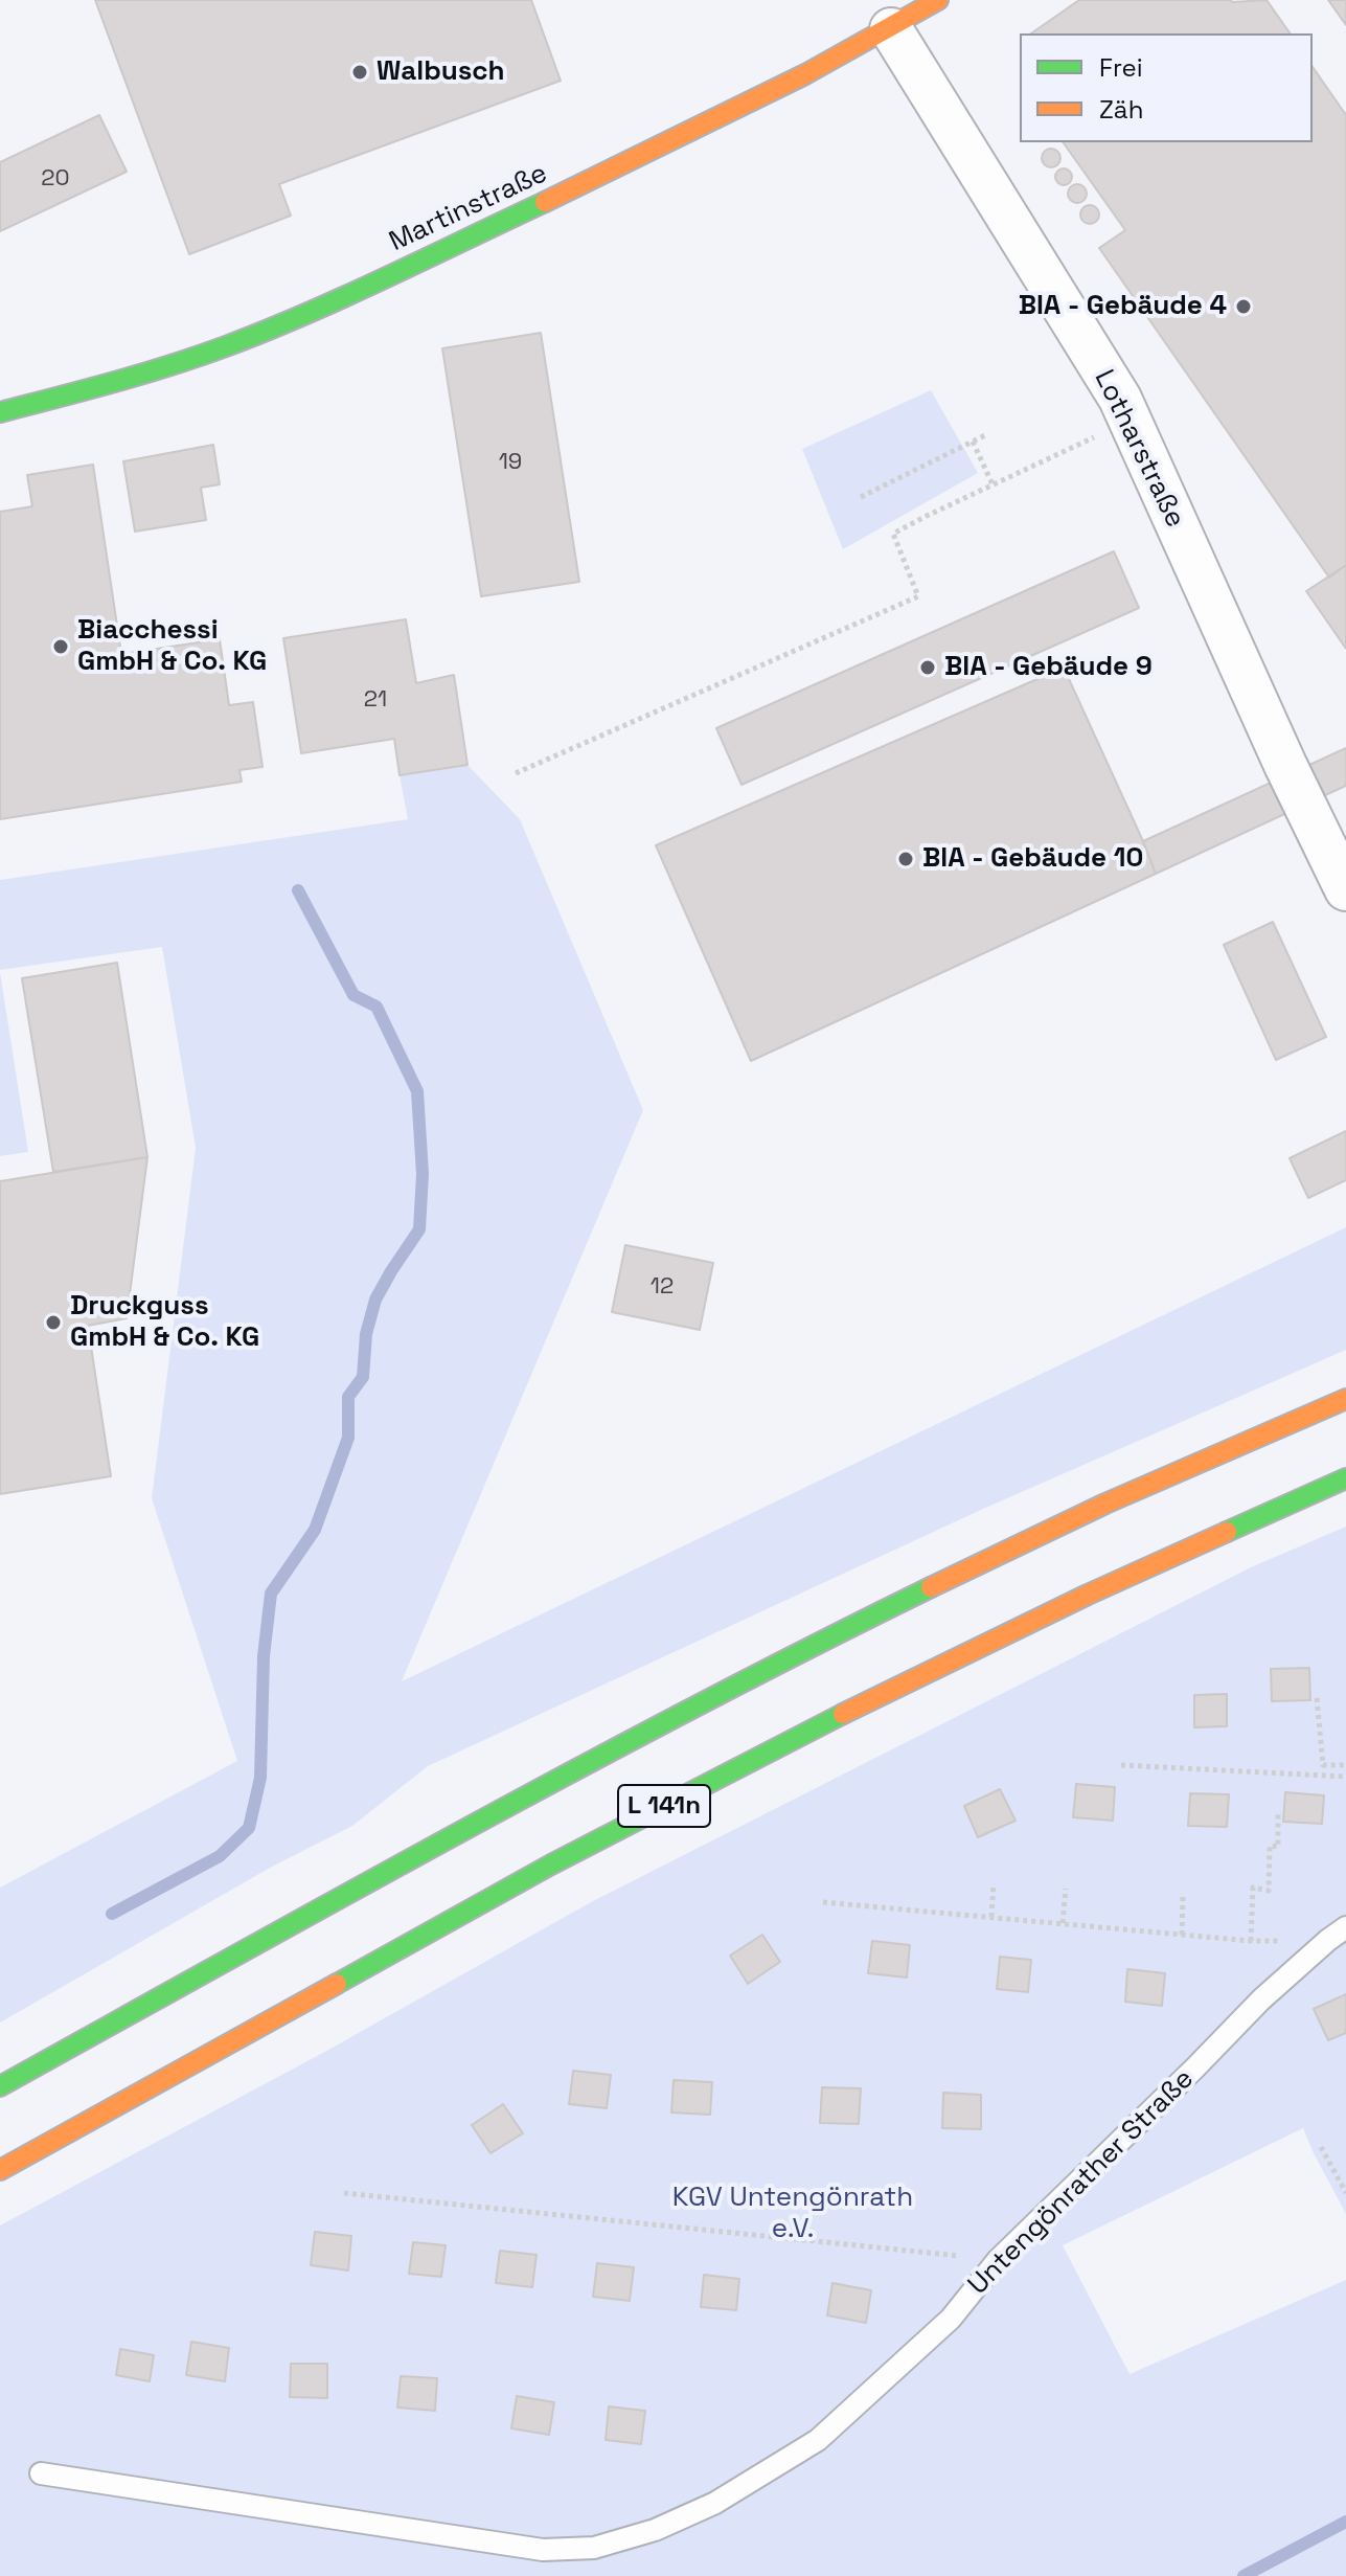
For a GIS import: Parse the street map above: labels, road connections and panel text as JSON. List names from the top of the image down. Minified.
{"streets":{"main road":["Martinstraße","L 141n"],"street":["Lotharstraße"],"lane":["Untengönrather Straße"]},"crossings":[["Martinstraße","Lotharstraße"]],"parks":["KGV Untengönrath e.V."],"places":["Walbusch","BIA - Gebäude 4","Biacchessi GmbH & Co. KG","BIA - Gebäude 9","BIA - Gebäude 10","Druckguss GmbH & Co. KG"],"house_numbers":["20","19","21","12"],"legend":["Frei","Zäh"]}
